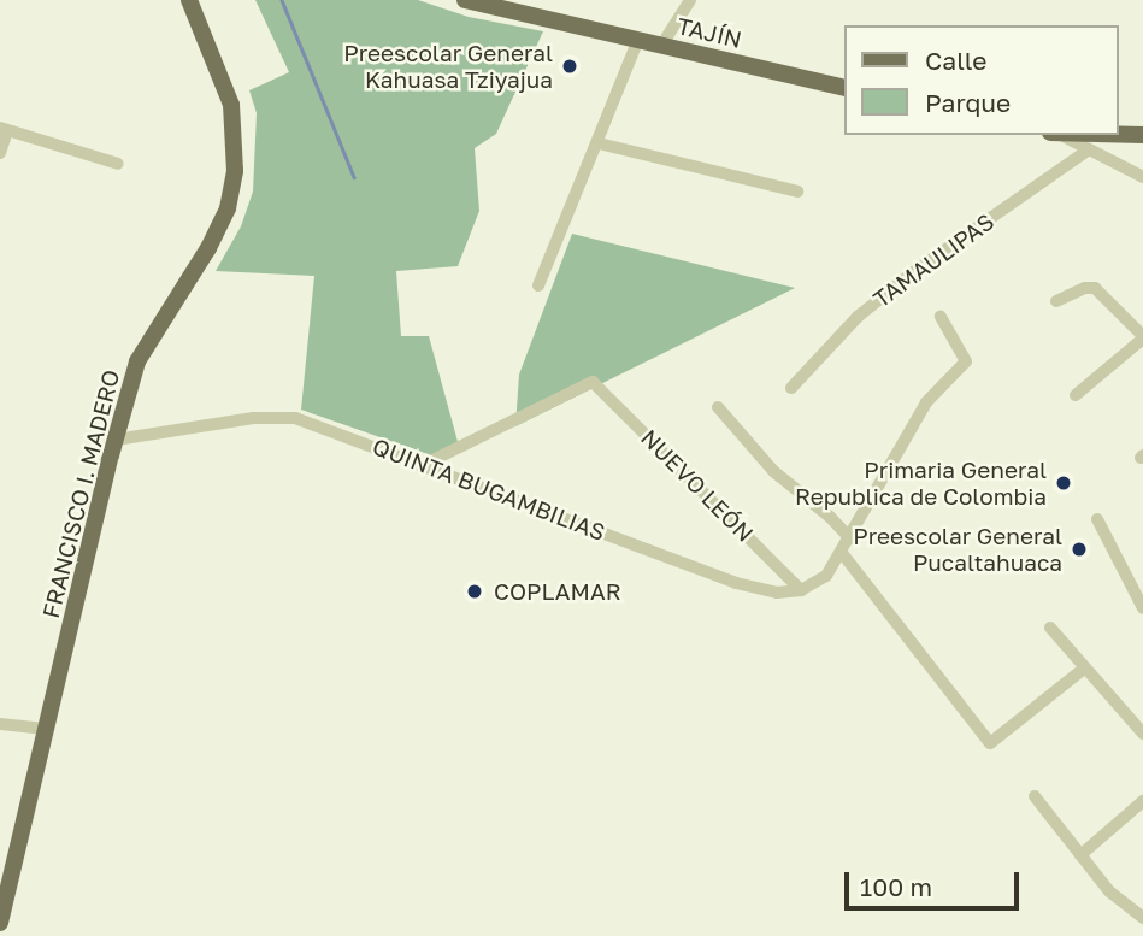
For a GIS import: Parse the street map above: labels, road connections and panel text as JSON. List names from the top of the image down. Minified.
{"streets":{"main road":["TAJÍN","FRANCISCO I. MADERO"],"street":["TAMAULIPAS","NUEVO LEÓN","QUINTA BUGAMBILIAS"]},"crossings":[["NUEVO LEÓN","QUINTA BUGAMBILIAS"],["QUINTA BUGAMBILIAS","FRANCISCO I. MADERO"]],"places":["Preescolar General Kahuasa Tziyajua","Primaria General Republica de Colombia","Preescolar General Pucaltahuaca","COPLAMAR"],"legend":["Calle","Parque"],"scale_bar":"100 m"}
